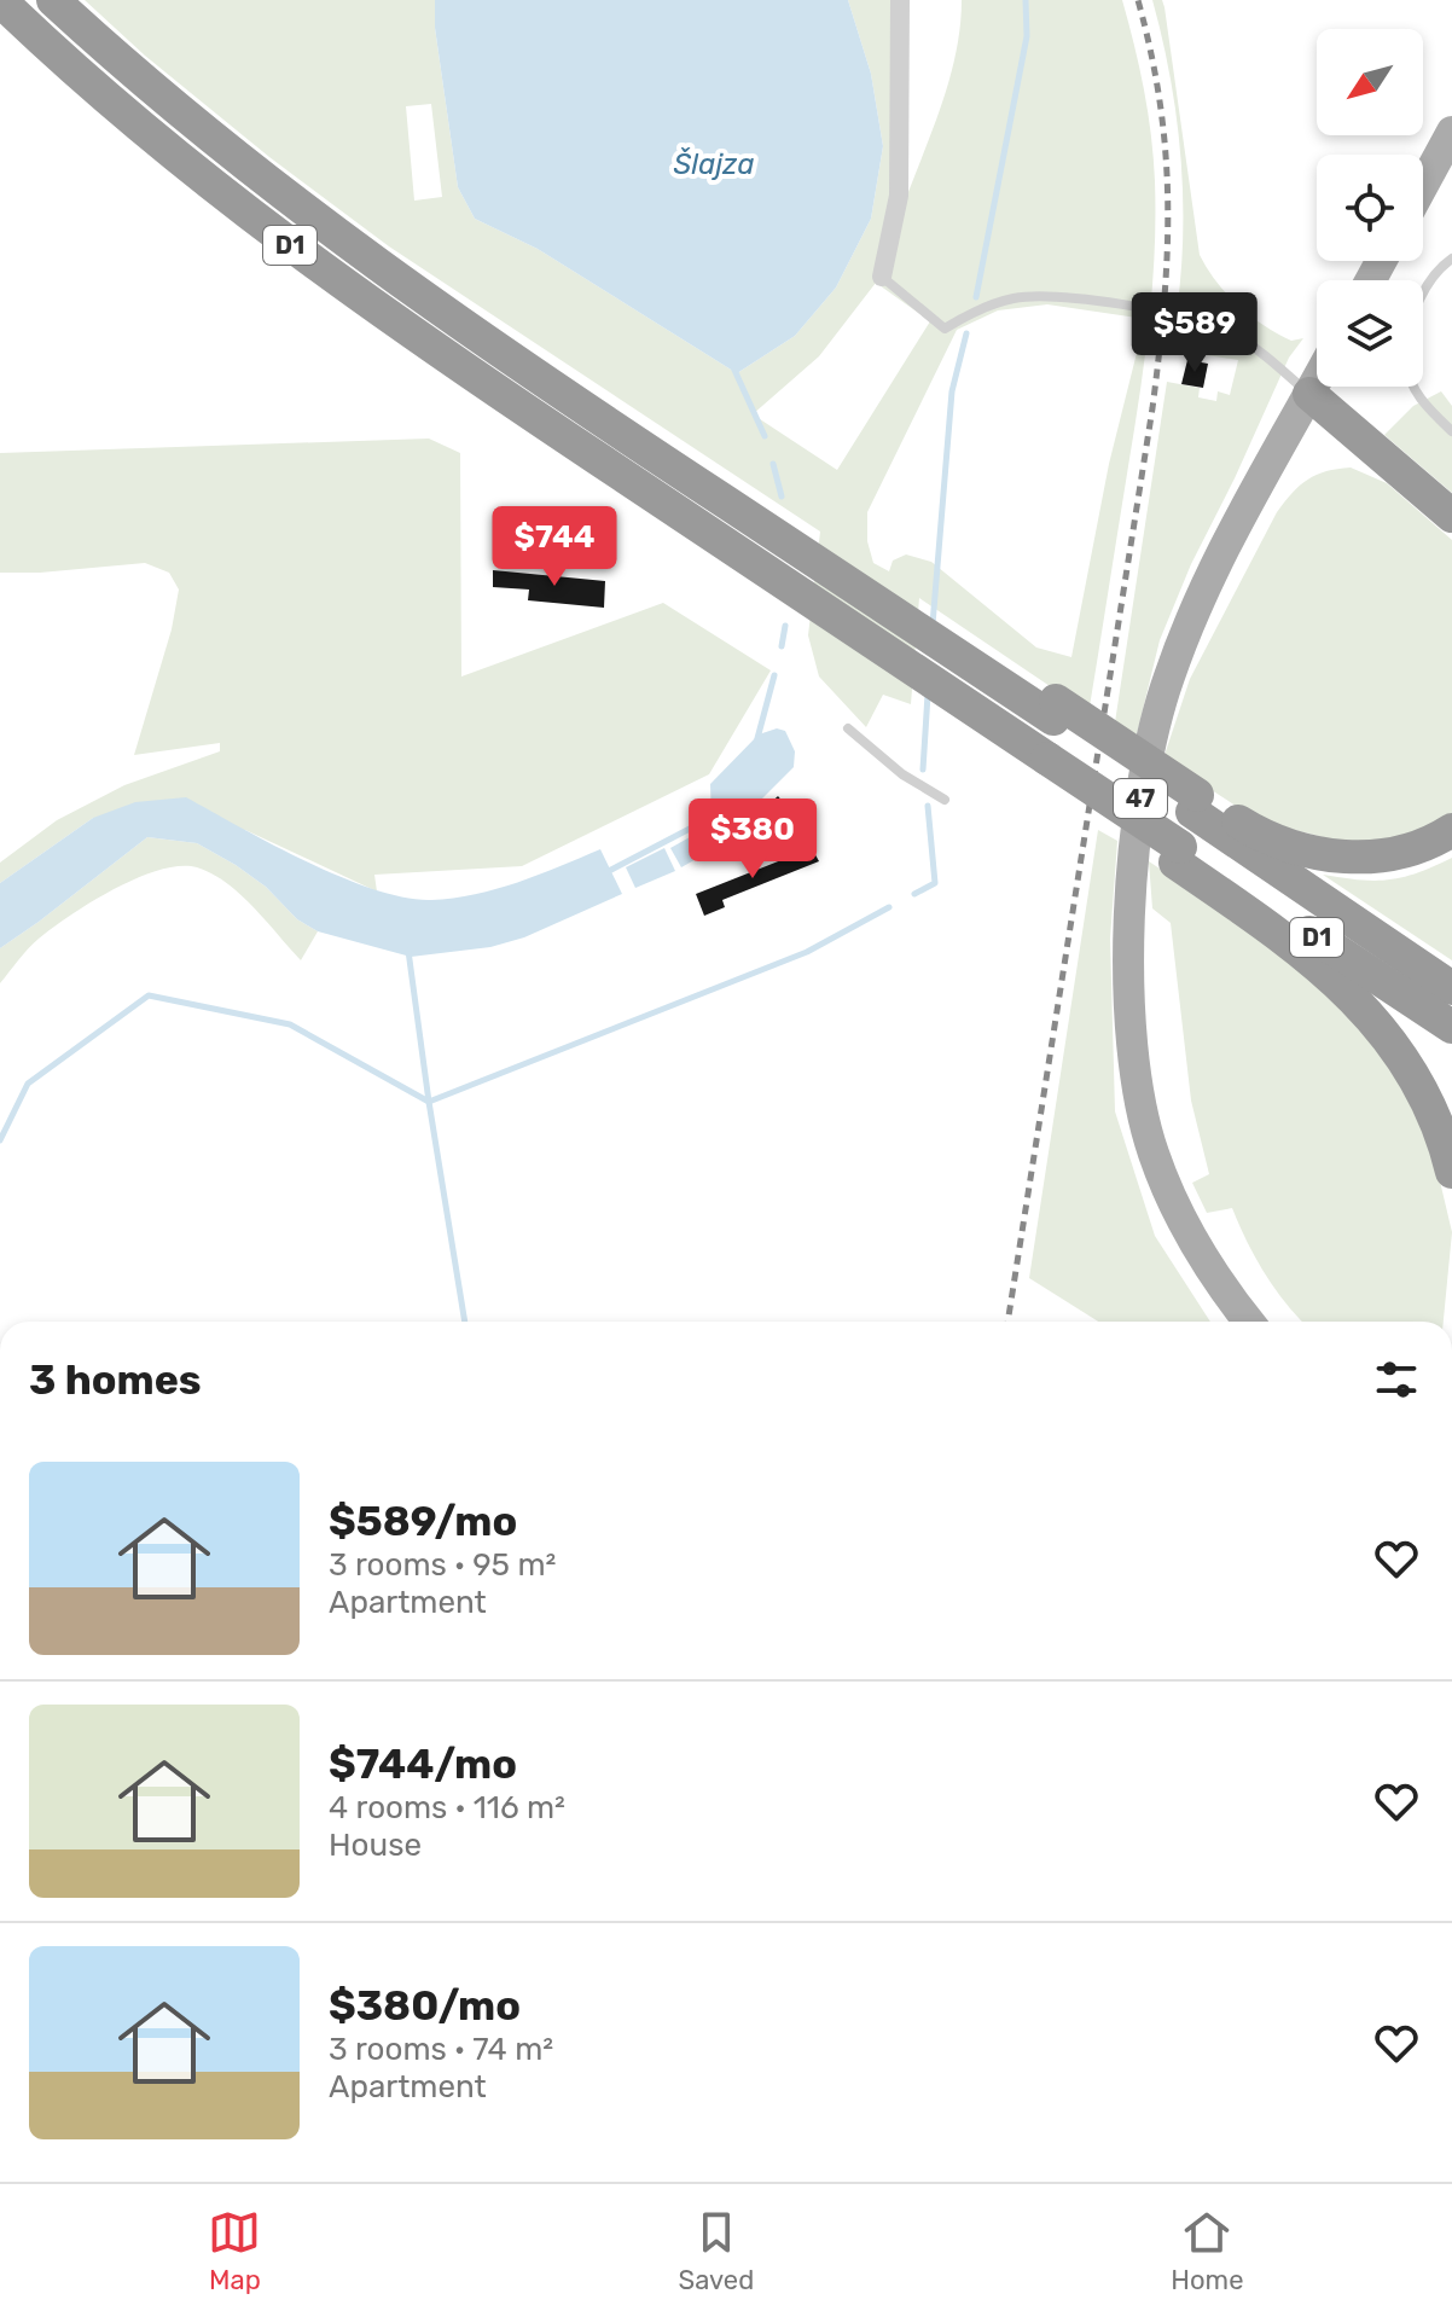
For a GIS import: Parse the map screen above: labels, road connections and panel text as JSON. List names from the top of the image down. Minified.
{"streets":{"highway":["D1"],"main road":["47"]},"water":["Šlajza"],"north":"bottom left","page":{"price":["$589","$744","$380"],"heading":"3 homes","list":[{"name":"$589/mo","note":"3 rooms · 95 m² · Apartment"},{"name":"$744/mo","note":"4 rooms · 116 m² · House"},{"name":"$380/mo","note":"3 rooms · 74 m² · Apartment"}],"tabs":["Map","Saved","Home"]}}
